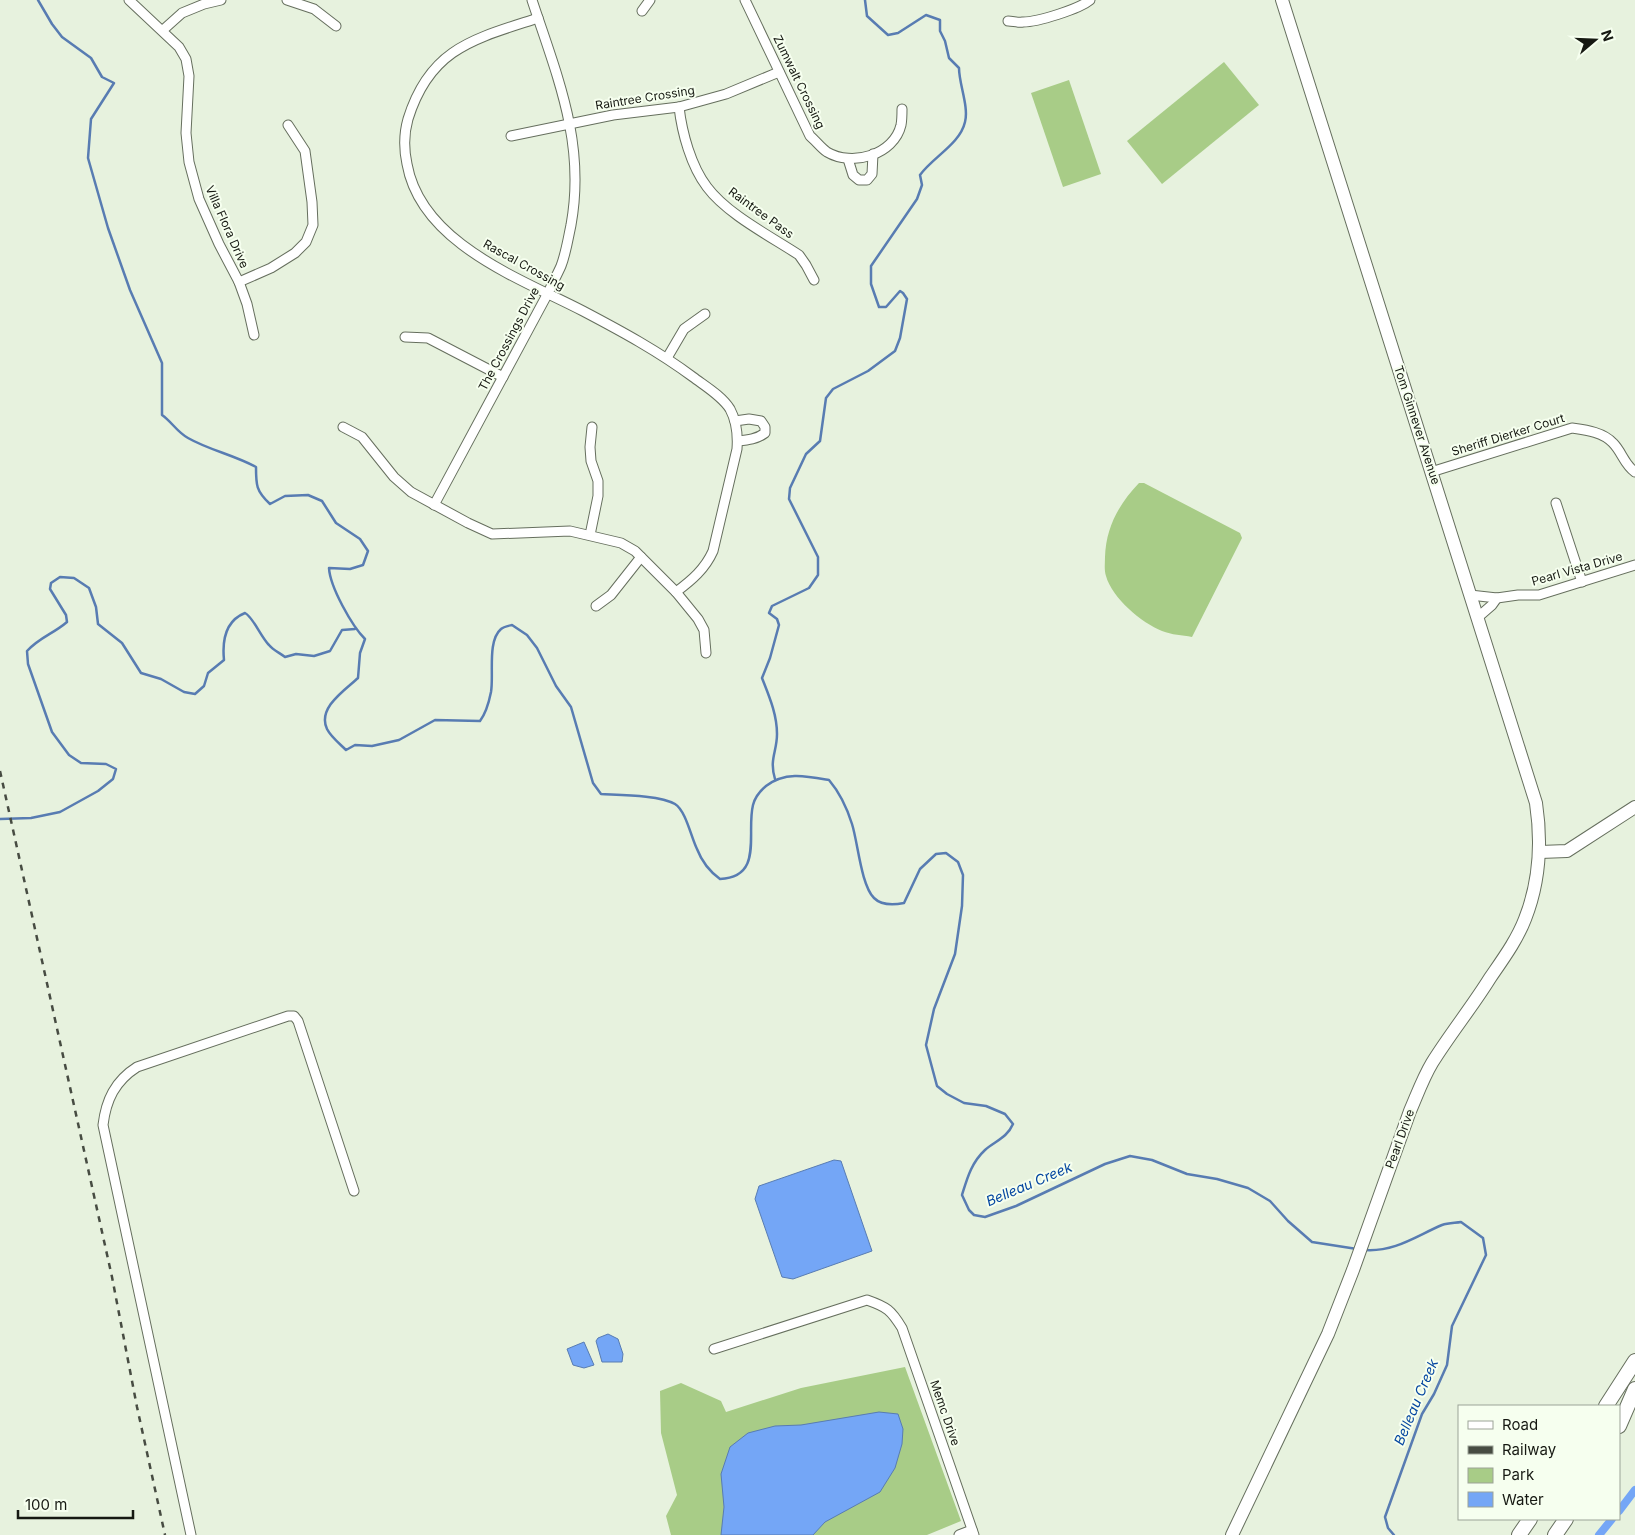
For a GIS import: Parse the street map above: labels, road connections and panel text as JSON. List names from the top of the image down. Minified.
{"streets":{"main road":["Tom Ginnever Avenue","Pearl Drive"],"street":["Zumwalt Crossing","Raintree Crossing","Raintree Pass","Villa Flora Drive","Rascal Crossing","The Crossings Drive","Sheriff Dierker Court","Pearl Vista Drive","Memc Drive"]},"crossings":[["Zumwalt Crossing","Raintree Crossing"],["Raintree Crossing","Raintree Pass"],["Raintree Crossing","The Crossings Drive"],["Rascal Crossing","The Crossings Drive"],["Tom Ginnever Avenue","Sheriff Dierker Court"],["Tom Ginnever Avenue","Pearl Vista Drive"],["Tom Ginnever Avenue","Pearl Drive"]],"water":["Belleau Creek"],"legend":["Road","Railway","Park","Water"],"scale_bar":"100 m","north":"right"}
